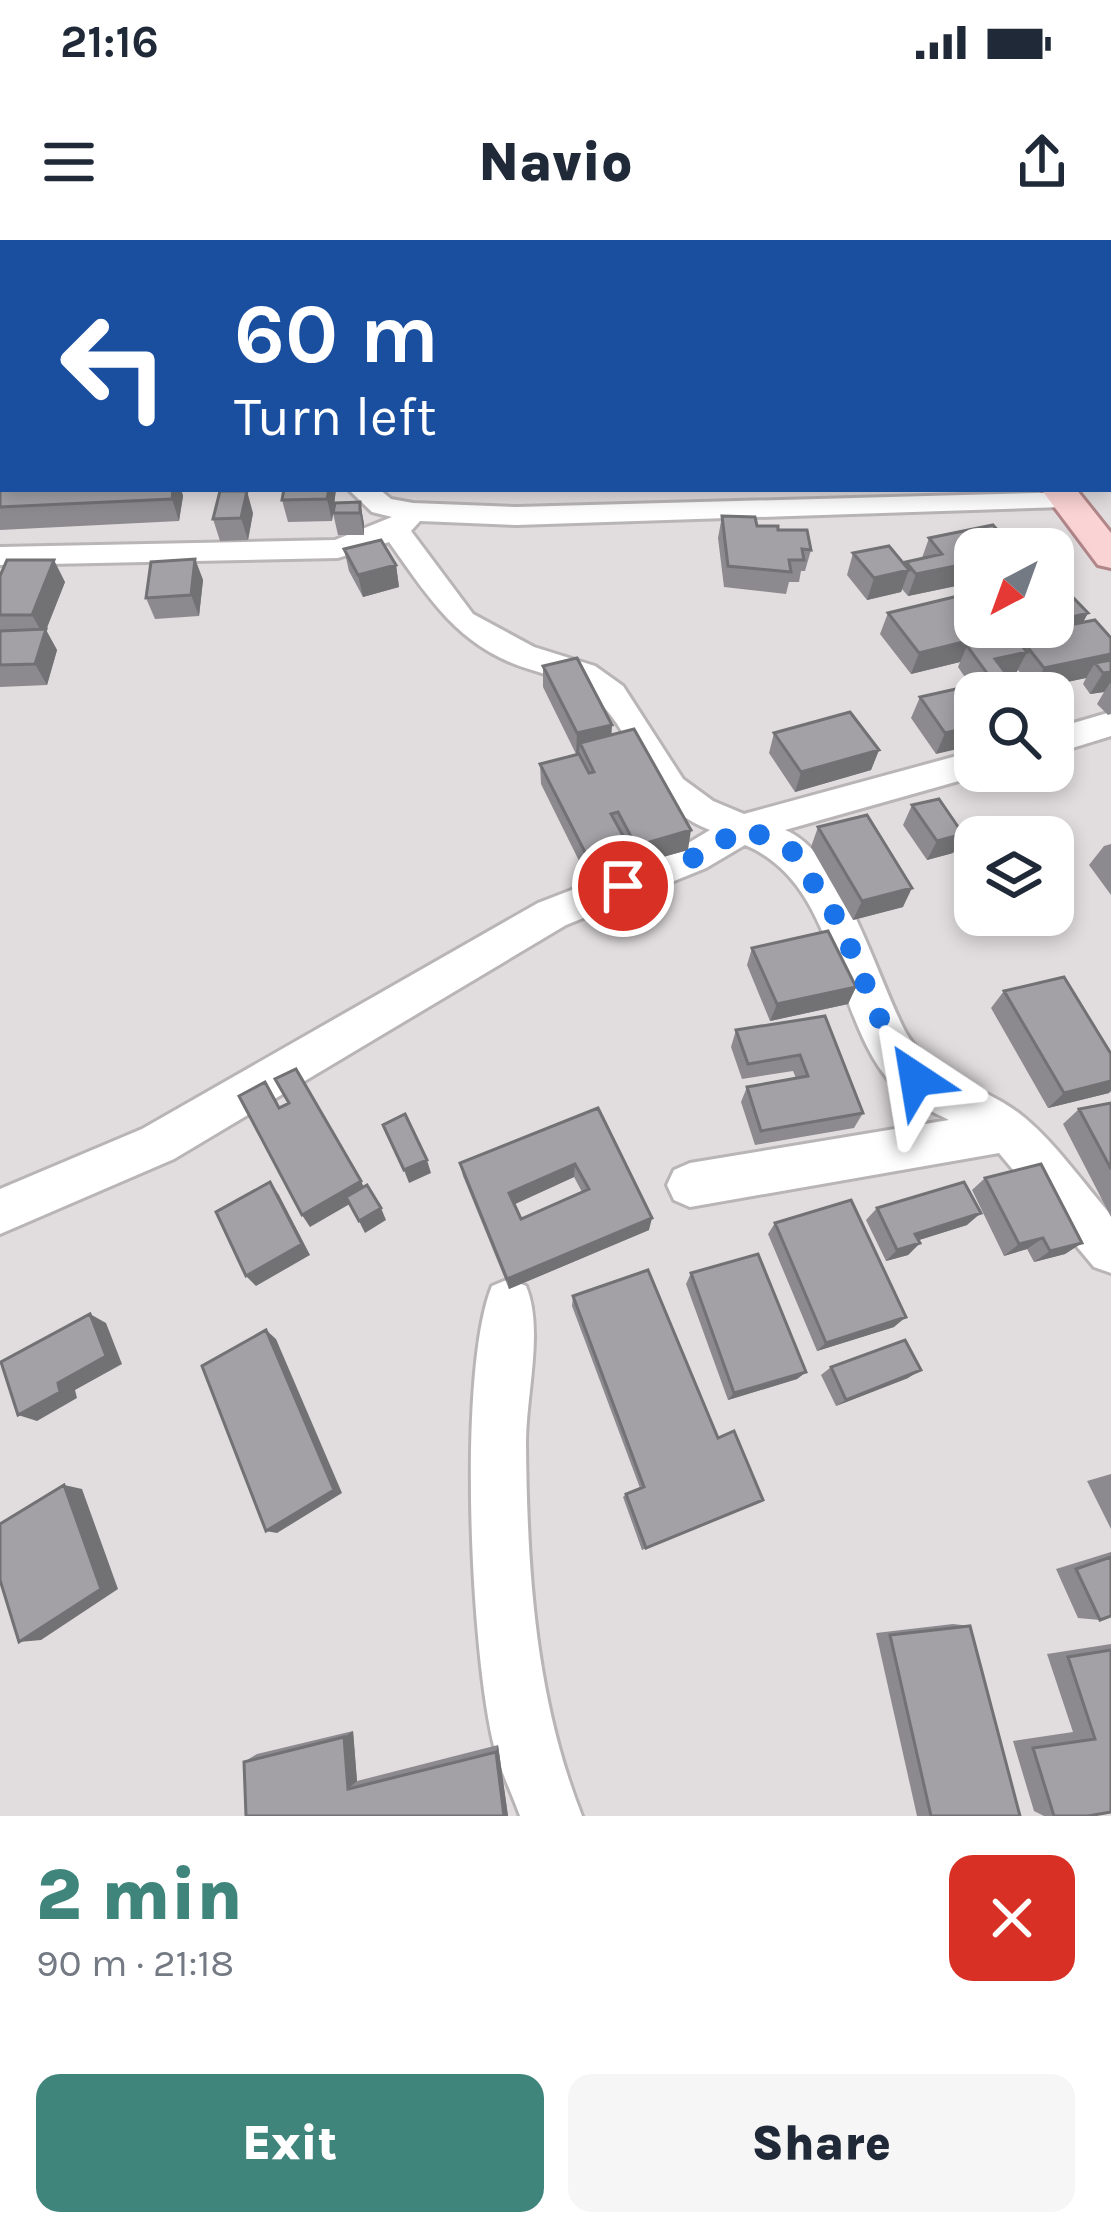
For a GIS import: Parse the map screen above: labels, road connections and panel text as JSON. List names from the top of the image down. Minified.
{"north":"bottom left","page":{"status":"21:16","header":"Navio","turn":["60 m","Turn left"],"heading":["2 min","90 m · 21:18"],"buttons":["Exit","Share"]}}
